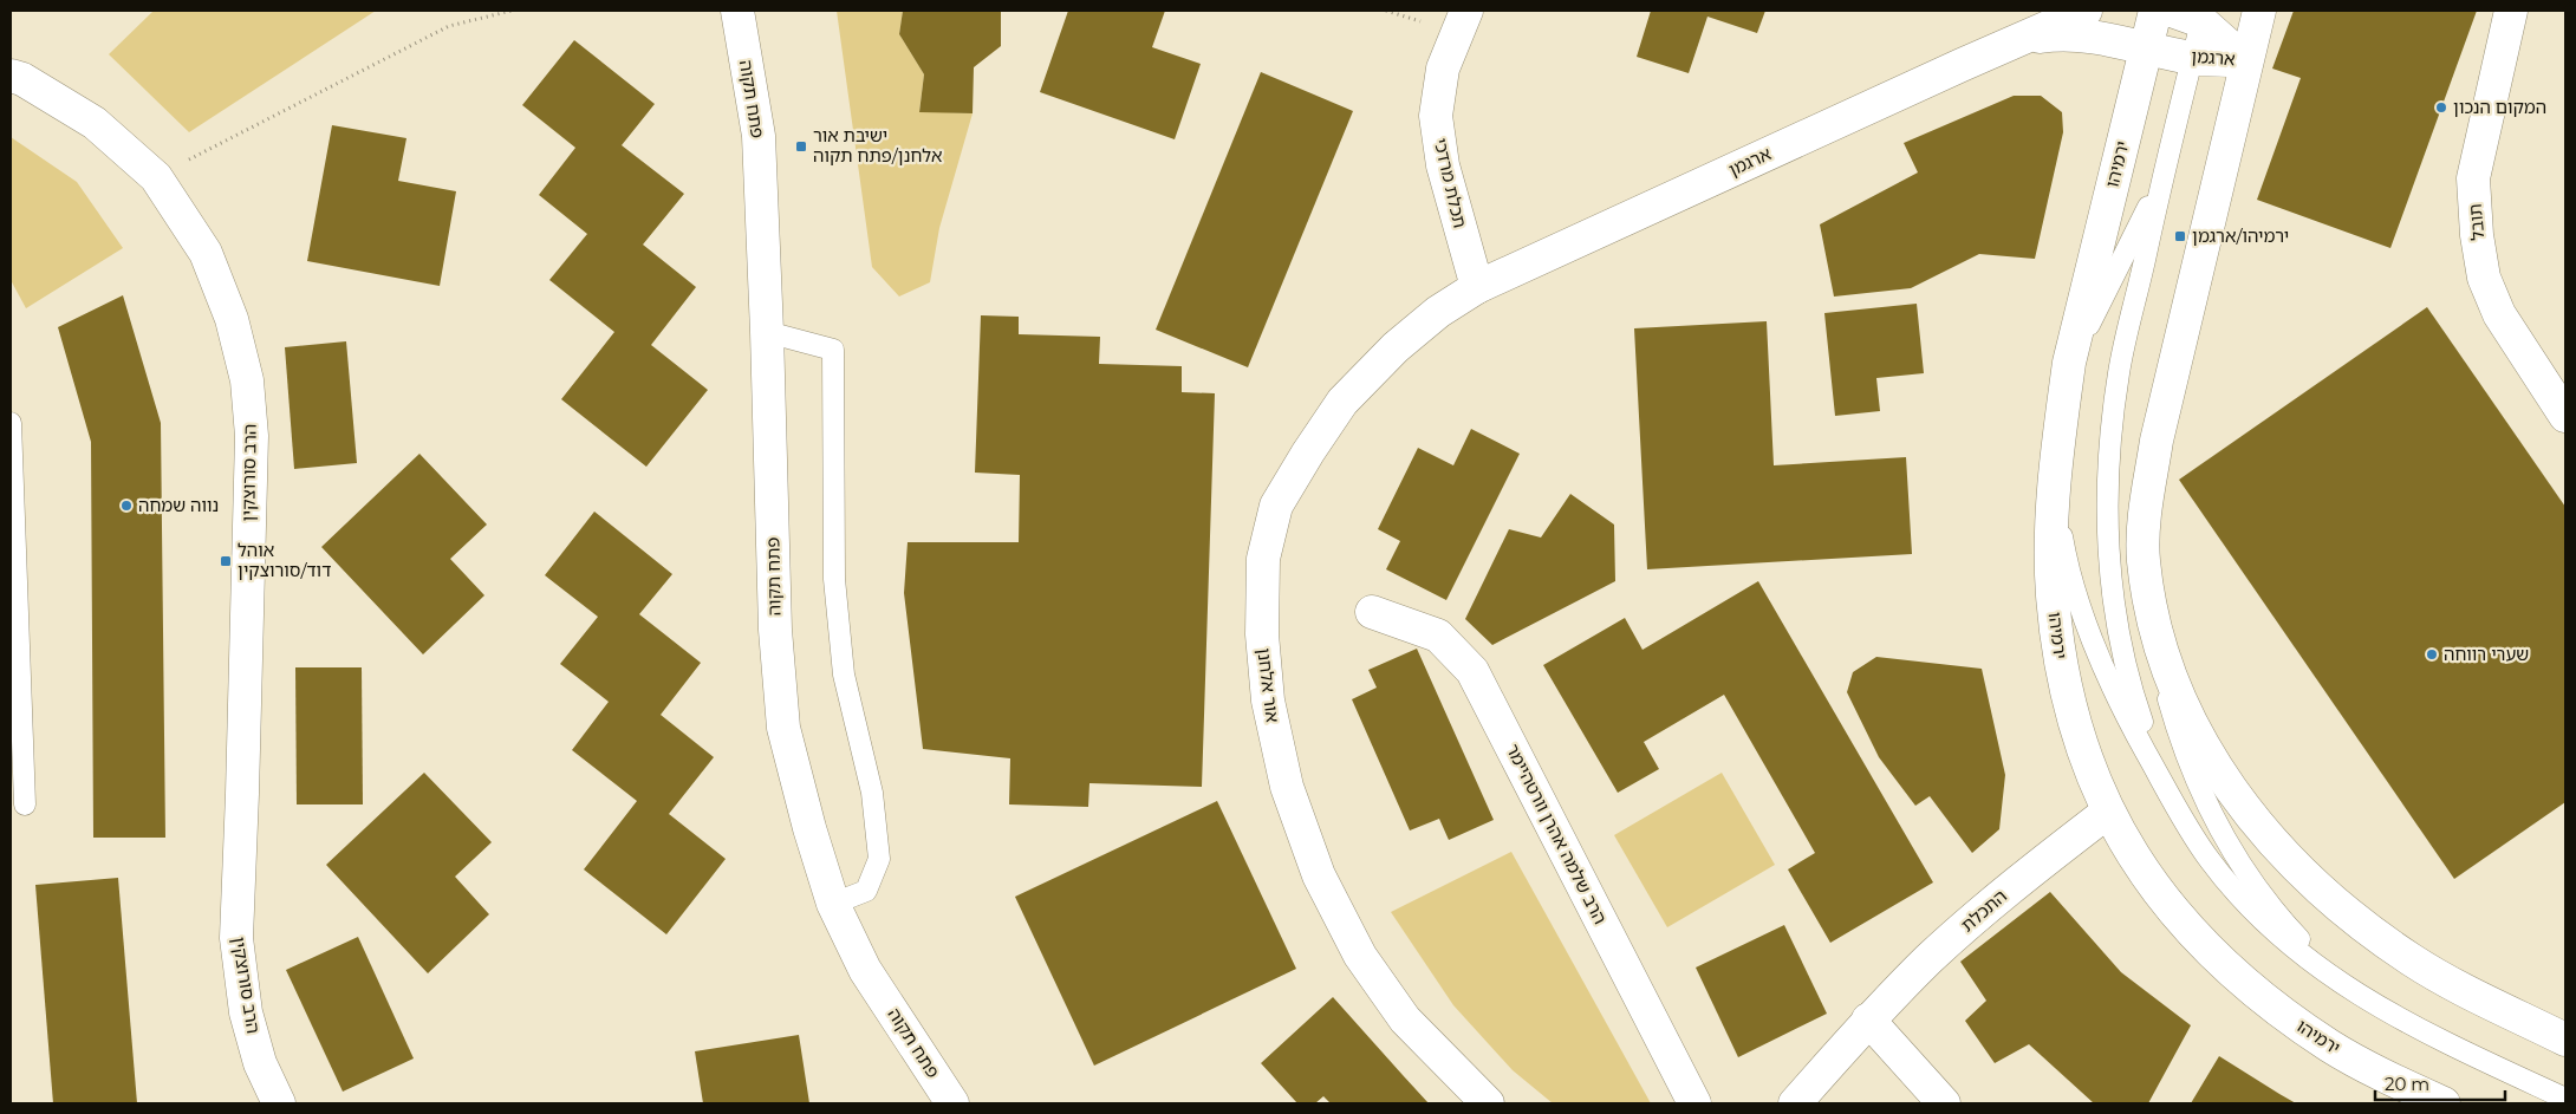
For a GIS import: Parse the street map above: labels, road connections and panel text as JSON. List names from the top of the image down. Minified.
{"streets":{"street":["ארגמן","פתח תקוה","ירמיהו","תכלת מרדכי","תובל","הרב סורוצקין","אור אלחנן","הרב שלמה אהרן וורטהיימר","התכלת"]},"crossings":[["ארגמן","ירמיהו"],["ארגמן","תכלת מרדכי"],["ארגמן","אור אלחנן"],["ירמיהו","התכלת"],["תכלת מרדכי","אור אלחנן"]],"places":{"other":["המקום הנכון","נווה שמחה","שערי רווחה"],"transit":["ישיבת אור אלחנן/פתח תקוה","ירמיהו/ארגמן","אוהל דוד/סורוצקין"]},"scale_bar":"20 m"}
